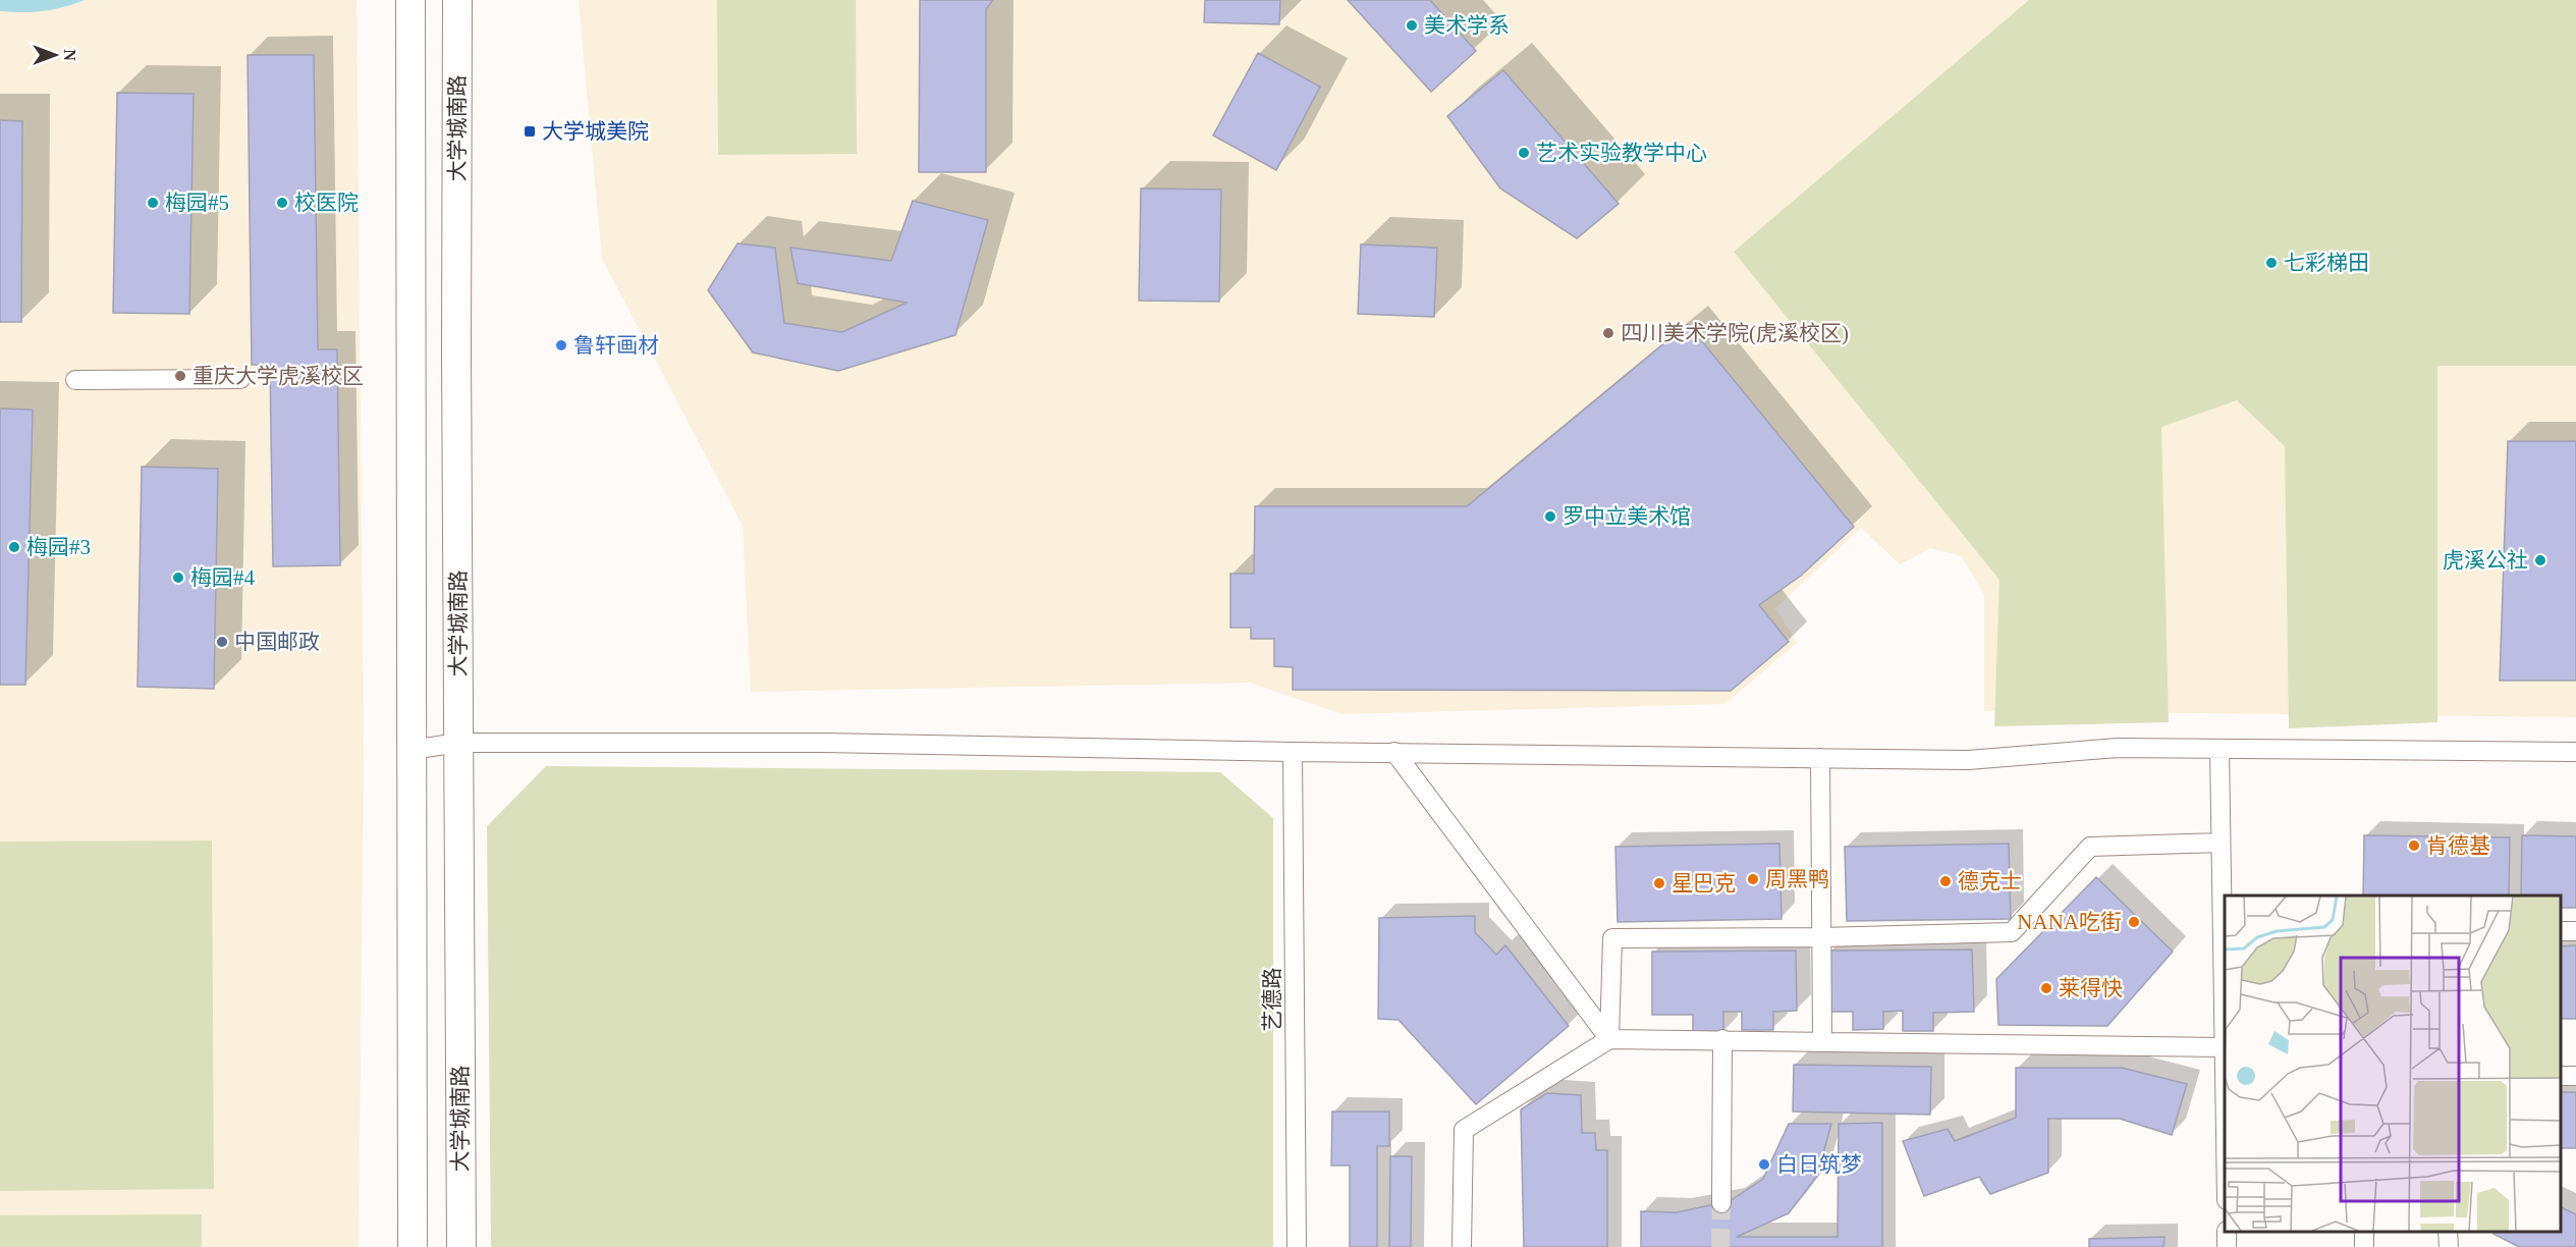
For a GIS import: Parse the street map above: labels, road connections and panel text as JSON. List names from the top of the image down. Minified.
{"streets":{"main road":["大学城南路"],"street":["艺德路"]},"places":{"other":["美术学系","艺术实验教学中心","梅园#5","校医院","七彩梯田","四川美术学院(虎溪校区)","鲁轩画材","重庆大学虎溪校区","罗中立美术馆","梅园#3","虎溪公社","梅园#4","中国邮政","肯德基","周黑鸭","德克士","星巴克","NANA吃街","莱得快","白日筑梦"],"transit":["大学城美院"]},"north":"right"}
